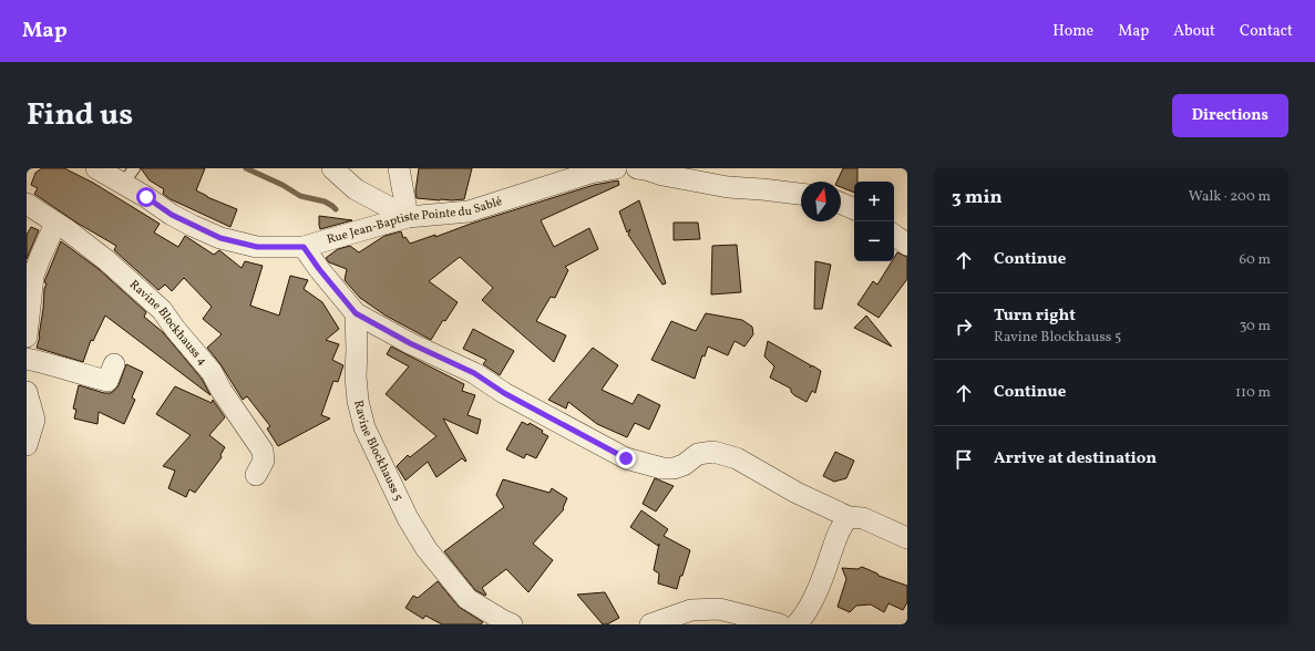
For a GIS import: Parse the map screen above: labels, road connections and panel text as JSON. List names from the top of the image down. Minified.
{"streets":{"street":["Rue Jean-Baptiste Pointe du Sablé","Ravine Blockhauss 4","Ravine Blockhauss 5"]},"north":"top","page":{"header":"Map","nav":["Home","Map","About","Contact"],"title":"Find us","buttons":"Directions","heading":["3 min","Walk · 200 m"],"map_buttons":["+","−"],"list":[["Continue","60 m"],["Turn right","Ravine Blockhauss 5","30 m"],["Continue","110 m"],"Arrive at destination"]}}
